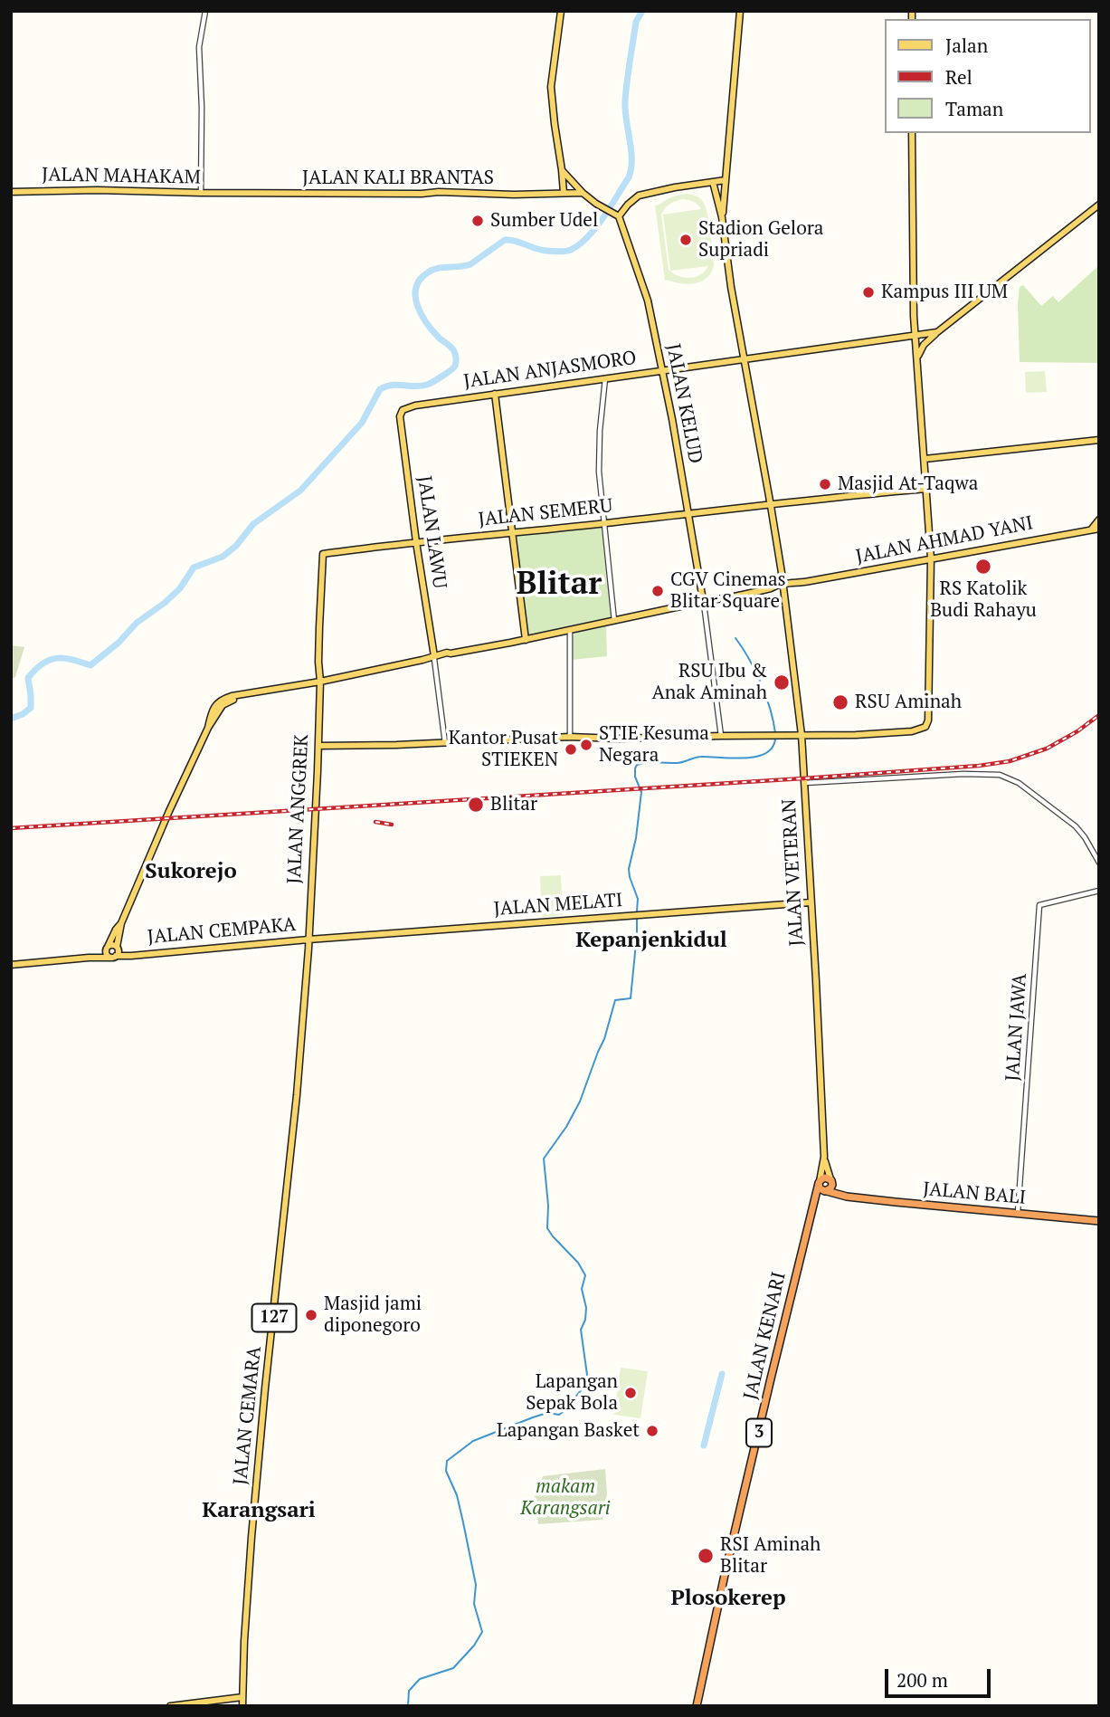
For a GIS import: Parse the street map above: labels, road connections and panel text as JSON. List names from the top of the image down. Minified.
{"streets":{"highway":["JALAN BALI","JALAN KENARI","3"],"main road":["JALAN MAHAKAM","JALAN KALI BRANTAS","JALAN ANJASMORO","JALAN KELUD","JALAN SEMERU","JALAN LAWU","JALAN AHMAD YANI","JALAN ANGGREK","JALAN VETERAN","JALAN MELATI","JALAN CEMPAKA","127","JALAN CEMARA"],"street":["JALAN JAWA"]},"crossings":[["JALAN MAHAKAM","JALAN KALI BRANTAS"],["JALAN ANJASMORO","JALAN KELUD"],["JALAN ANJASMORO","JALAN LAWU"],["JALAN ANJASMORO","JALAN VETERAN"],["JALAN KELUD","JALAN SEMERU"],["JALAN KELUD","JALAN AHMAD YANI"],["JALAN SEMERU","JALAN LAWU"],["JALAN SEMERU","JALAN ANGGREK"],["JALAN SEMERU","JALAN VETERAN"],["JALAN LAWU","JALAN AHMAD YANI"],["JALAN AHMAD YANI","JALAN ANGGREK"],["JALAN AHMAD YANI","JALAN VETERAN"],["JALAN ANGGREK","JALAN MELATI"],["JALAN ANGGREK","JALAN CEMPAKA"],["JALAN ANGGREK","JALAN CEMARA"],["JALAN VETERAN","JALAN MELATI"],["JALAN VETERAN","JALAN BALI"],["JALAN VETERAN","3"],["JALAN MELATI","JALAN CEMPAKA"],["JALAN MELATI","JALAN CEMARA"],["JALAN CEMPAKA","JALAN CEMARA"],["JALAN JAWA","JALAN BALI"],["JALAN BALI","3"],["JALAN KENARI","3"]],"districts":["Blitar","Sukorejo","Kepanjenkidul","Karangsari","Plosokerep"],"parks":["makam Karangsari"],"places":["Sumber Udel","Stadion Gelora Supriadi","Kampus III UM","Masjid At-Taqwa","RS Katolik Budi Rahayu","CGV Cinemas Blitar Square","RSU Ibu & Anak Aminah","RSU Aminah","STIE Kesuma Negara","Kantor Pusat STIEKEN","Blitar","Masjid jami diponegoro","Lapangan Sepak Bola","Lapangan Basket","RSI Aminah Blitar"],"legend":["Jalan","Rel","Taman"],"scale_bar":"200 m"}
